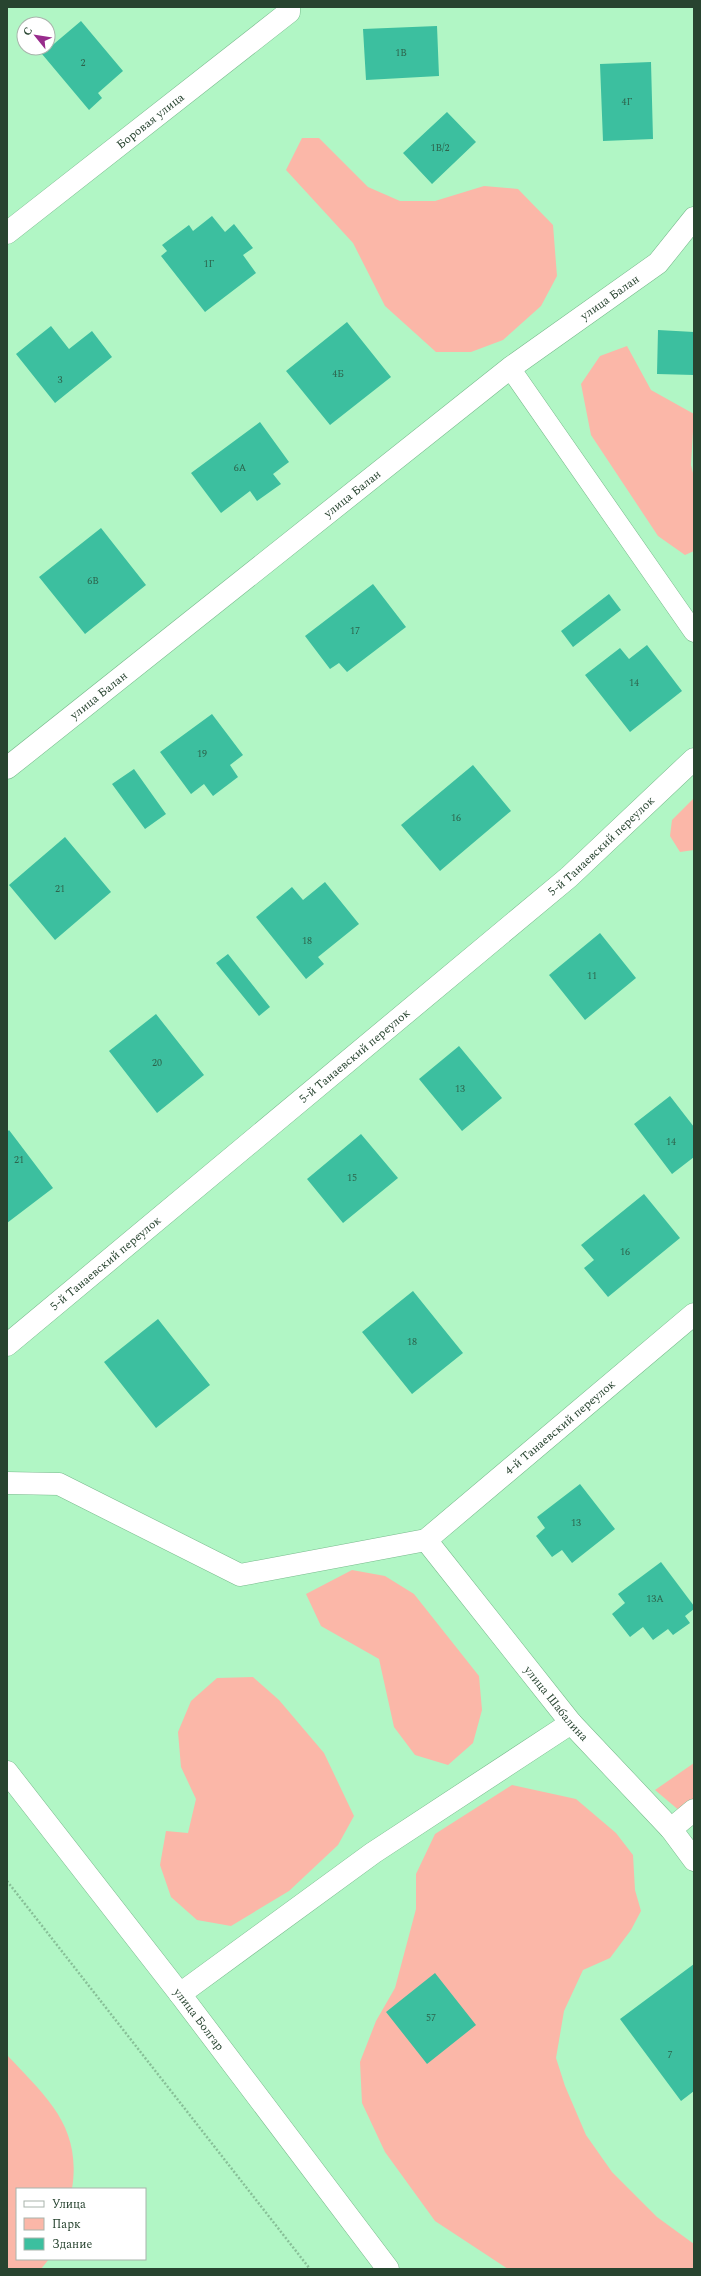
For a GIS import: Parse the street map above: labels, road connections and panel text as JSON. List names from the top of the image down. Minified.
{"streets":{"street":["Боровая улица","улица Балан","5-й Танаевский переулок","4-й Танаевский переулок","улица Шабалина","улица Болгар"]},"crossings":[["4-й Танаевский переулок","улица Шабалина"]],"house_numbers":["1В","2","4Г","1В/2","1Г","4Б","3","6А","6В","17","14","19","16","21","18","11","20","13","14","21","15","16","18","13","13А","57","7"],"legend":["Улица","Парк","Здание"],"north":"top left"}
